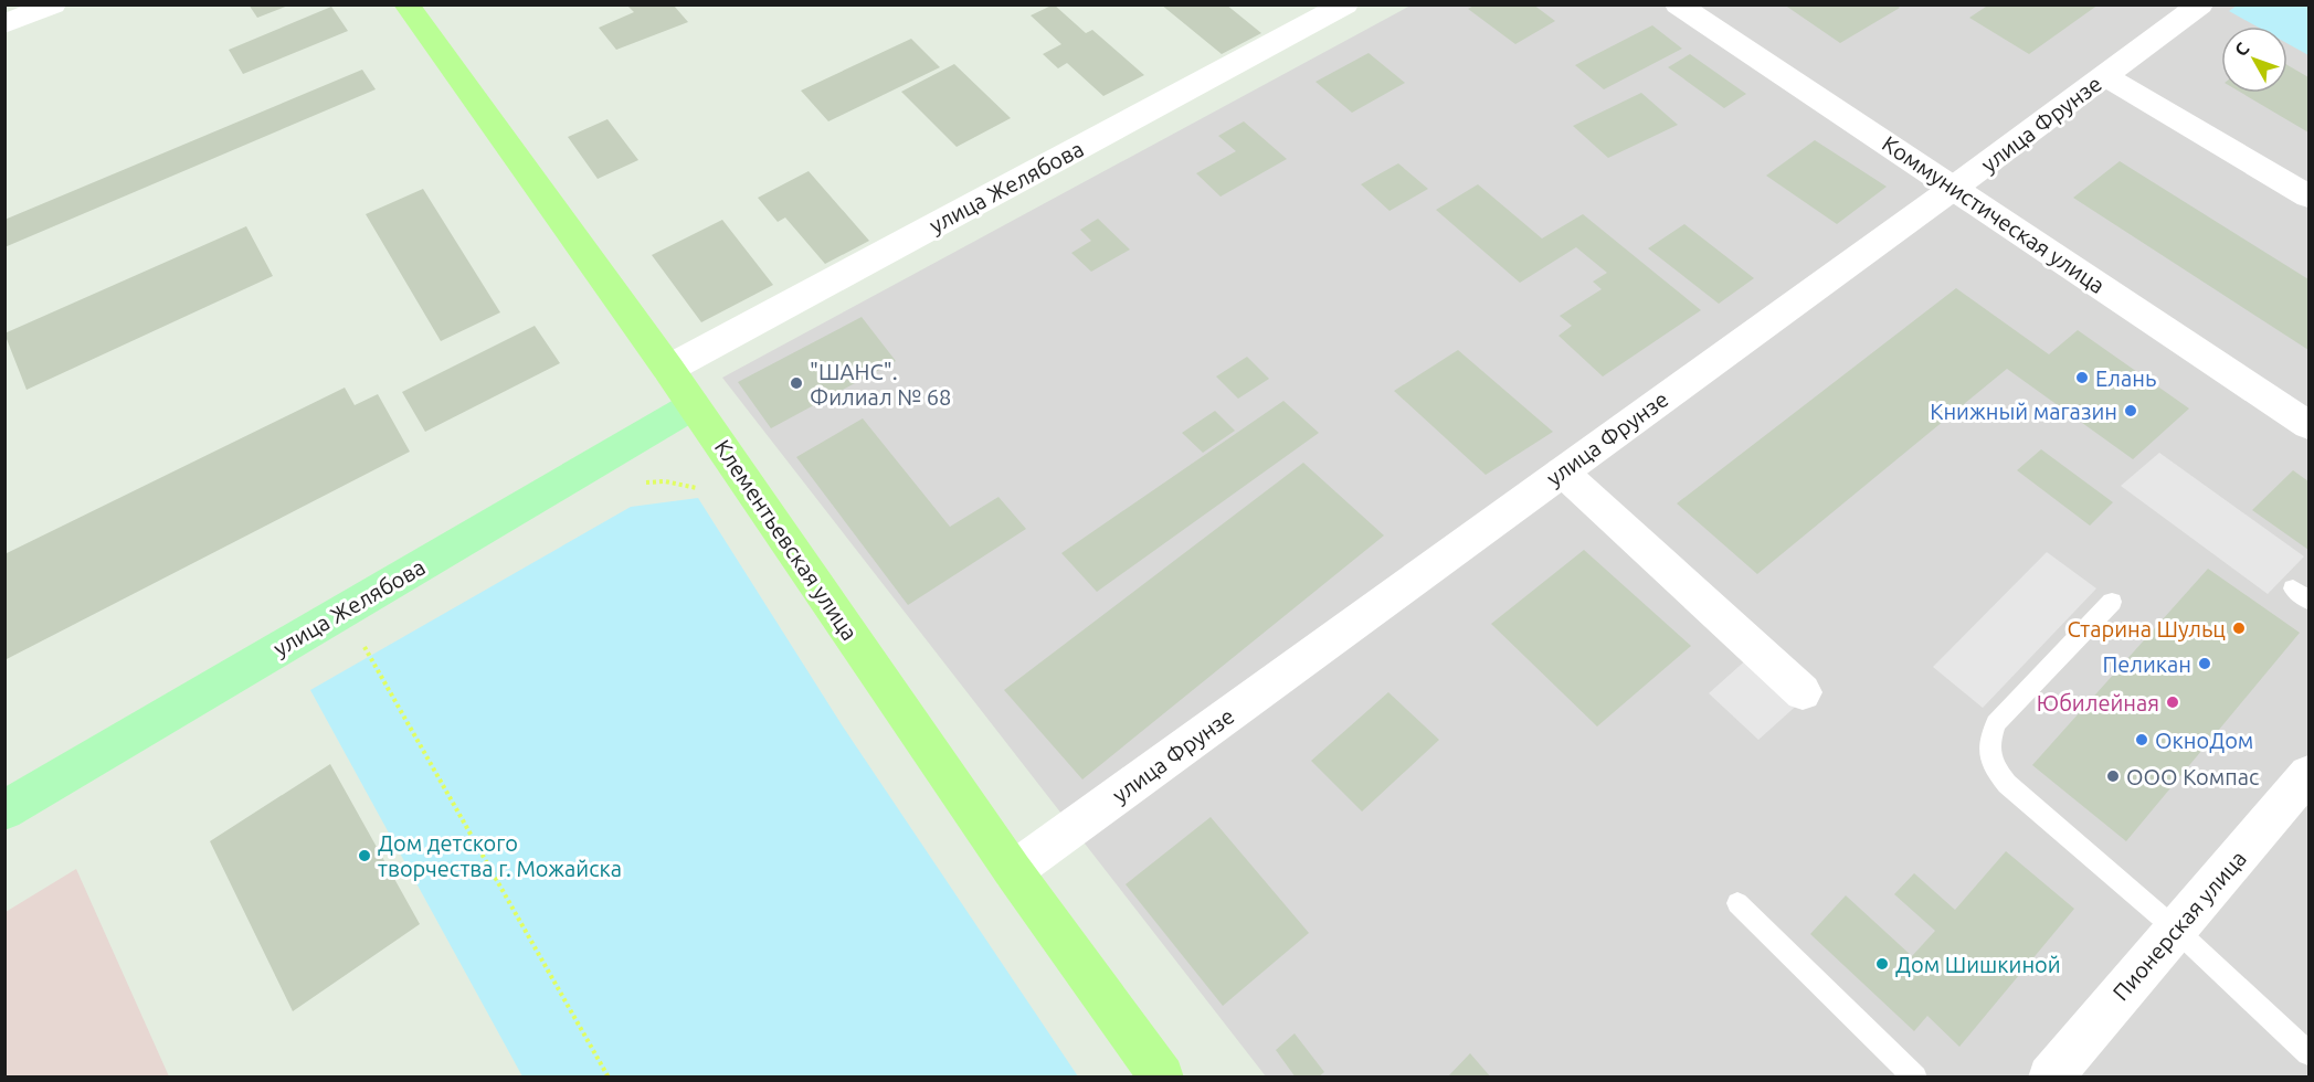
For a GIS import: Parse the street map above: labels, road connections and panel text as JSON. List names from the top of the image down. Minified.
{"streets":{"main road":["улица Желябова","Клементьевская улица"],"street":["улица Фрунзе","Коммунистическая улица","Пионерская улица"]},"crossings":[["улица Фрунзе","Коммунистическая улица"],["улица Фрунзе","Клементьевская улица"],["улица Желябова","Клементьевская улица"]],"places":["Елань","\"ШАНС\". Филиал № 68","Книжный магазин","Старина Шульц","Пеликан","Юбилейная","ОкноДом","ООО Компас","Дом детского творчества г. Можайска","Дом Шишкиной"],"north":"top left"}
